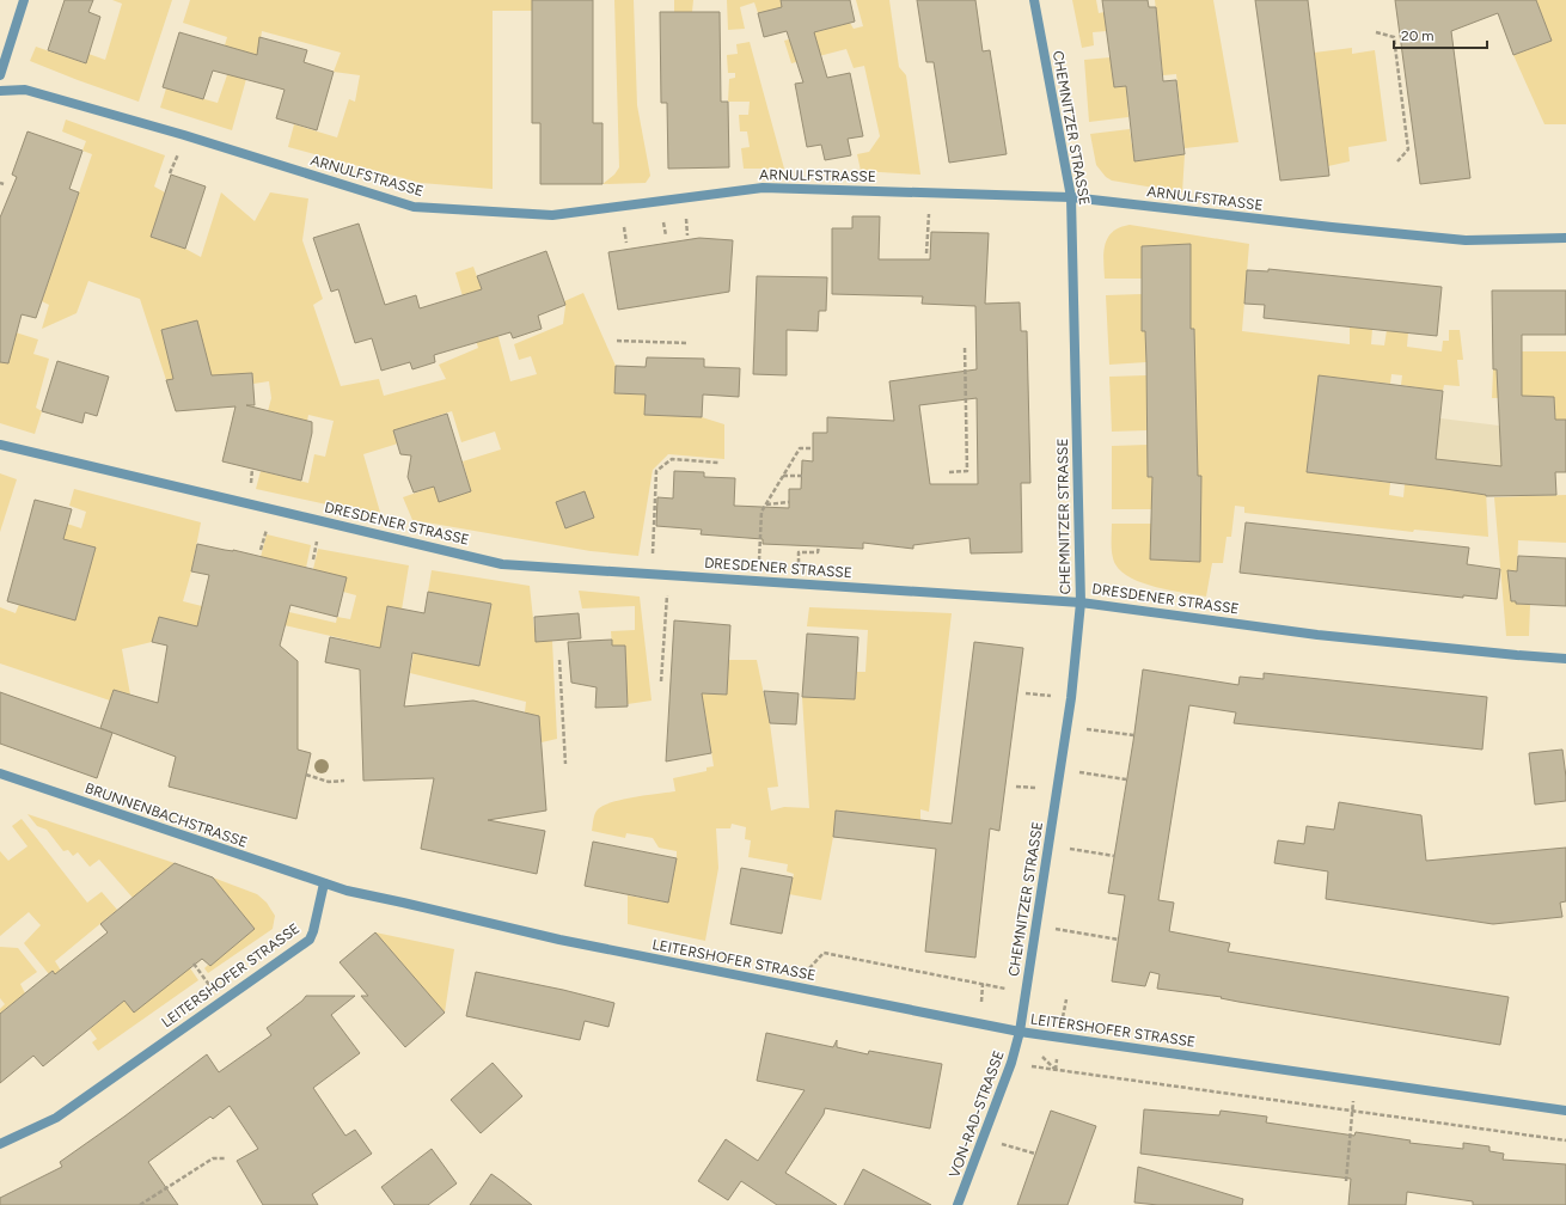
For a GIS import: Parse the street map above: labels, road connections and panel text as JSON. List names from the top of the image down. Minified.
{"streets":{"street":["CHEMNITZER STRASSE","ARNULFSTRASSE","DRESDENER STRASSE","BRUNNENBACHSTRASSE","LEITERSHOFER STRASSE","VON-RAD-STRASSE"]},"crossings":[["CHEMNITZER STRASSE","ARNULFSTRASSE"],["CHEMNITZER STRASSE","DRESDENER STRASSE"],["CHEMNITZER STRASSE","LEITERSHOFER STRASSE"],["CHEMNITZER STRASSE","VON-RAD-STRASSE"],["BRUNNENBACHSTRASSE","LEITERSHOFER STRASSE"],["LEITERSHOFER STRASSE","VON-RAD-STRASSE"]],"scale_bar":"20 m"}
